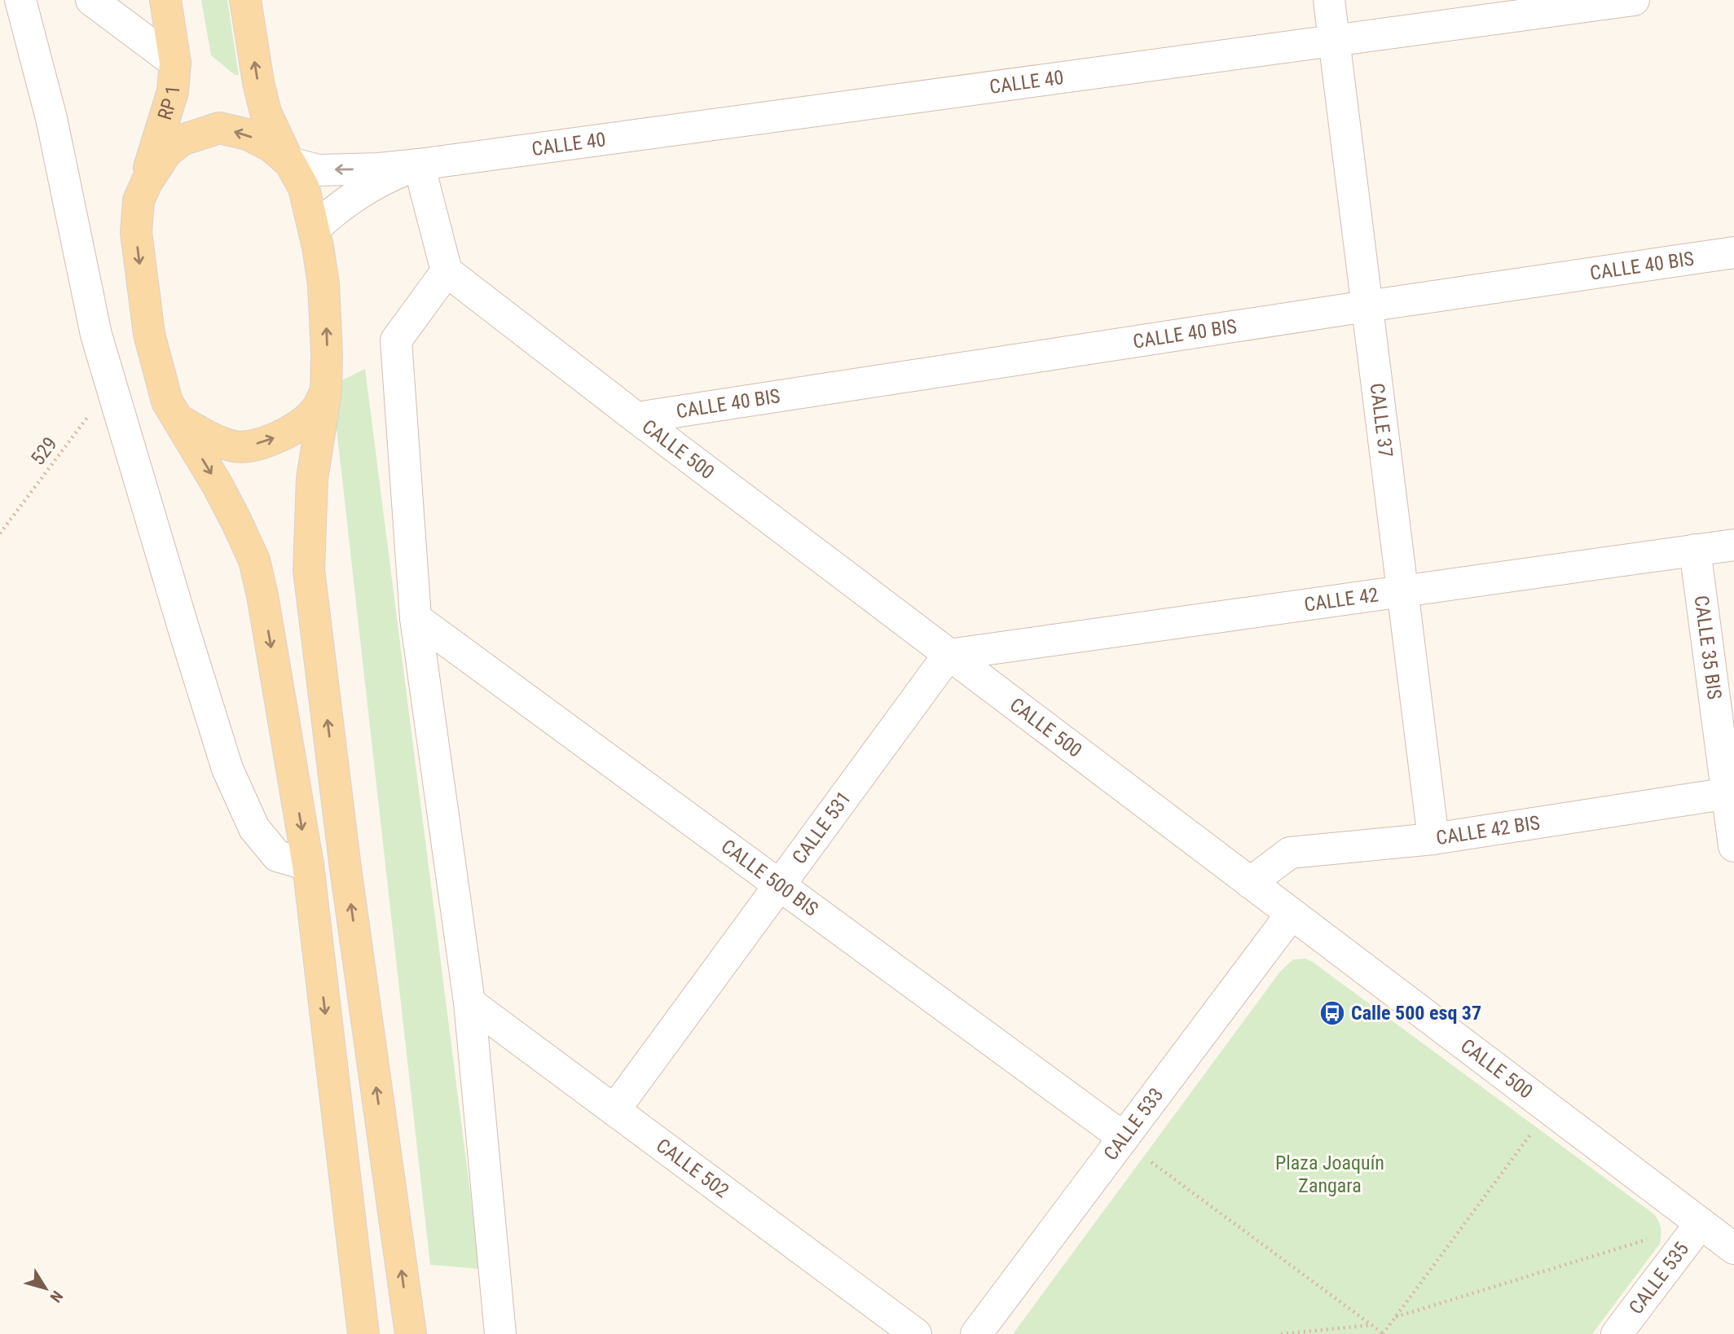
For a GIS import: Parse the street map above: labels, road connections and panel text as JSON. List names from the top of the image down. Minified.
{"streets":{"main road":["RP 1"],"street":["CALLE 40","CALLE 40 BIS","CALLE 37","CALLE 500","CALLE 42","CALLE 35 BIS","CALLE 531","CALLE 42 BIS","CALLE 500 BIS","CALLE 533","CALLE 502","CALLE 535"],"path":["529"]},"crossings":[["CALLE 40","CALLE 37"],["CALLE 40 BIS","CALLE 37"],["CALLE 40 BIS","CALLE 500"],["CALLE 37","CALLE 42"],["CALLE 37","CALLE 42 BIS"],["CALLE 500","CALLE 42"],["CALLE 500","CALLE 531"],["CALLE 500","CALLE 42 BIS"],["CALLE 500","CALLE 533"],["CALLE 500","CALLE 535"],["CALLE 42","CALLE 35 BIS"],["CALLE 42","CALLE 531"],["CALLE 35 BIS","CALLE 42 BIS"],["CALLE 531","CALLE 500 BIS"],["CALLE 531","CALLE 502"],["CALLE 500 BIS","CALLE 533"]],"parks":["Plaza Joaquín Zangara"],"places":{"bus stop":["Calle 500 esq 37"]},"north":"bottom right"}
